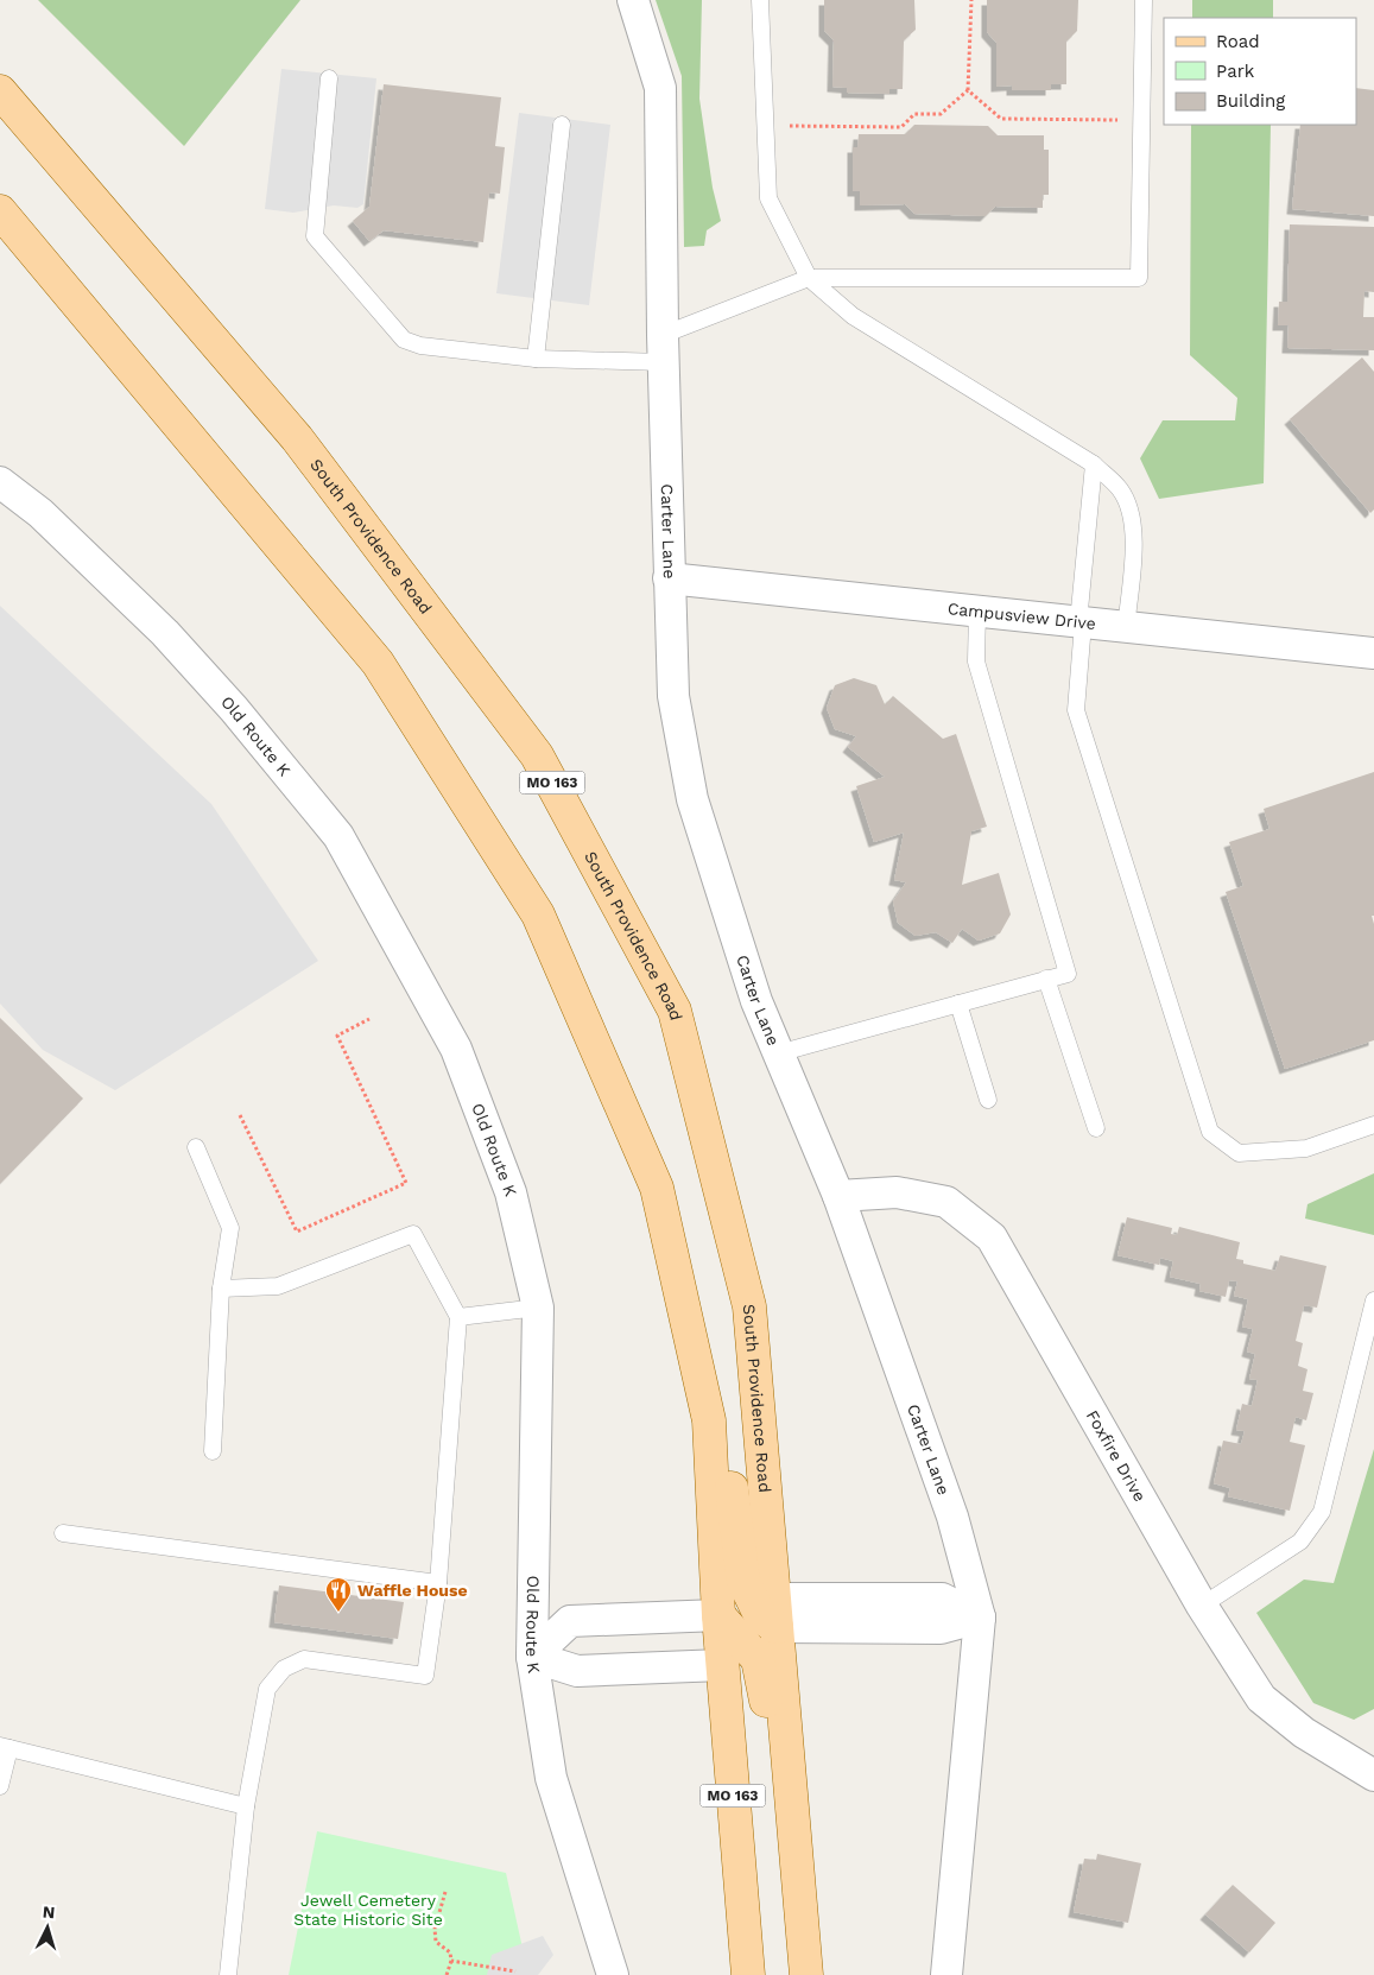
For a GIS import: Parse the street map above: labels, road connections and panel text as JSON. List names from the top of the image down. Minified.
{"streets":{"main road":["South Providence Road","MO 163"],"street":["Carter Lane","Campusview Drive","Old Route K","Foxfire Drive"]},"crossings":[["Carter Lane","Campusview Drive"],["Carter Lane","Foxfire Drive"]],"parks":["Jewell Cemetery State Historic Site"],"places":{"restaurant":["Waffle House"]},"legend":["Road","Park","Building"],"north":"top"}
